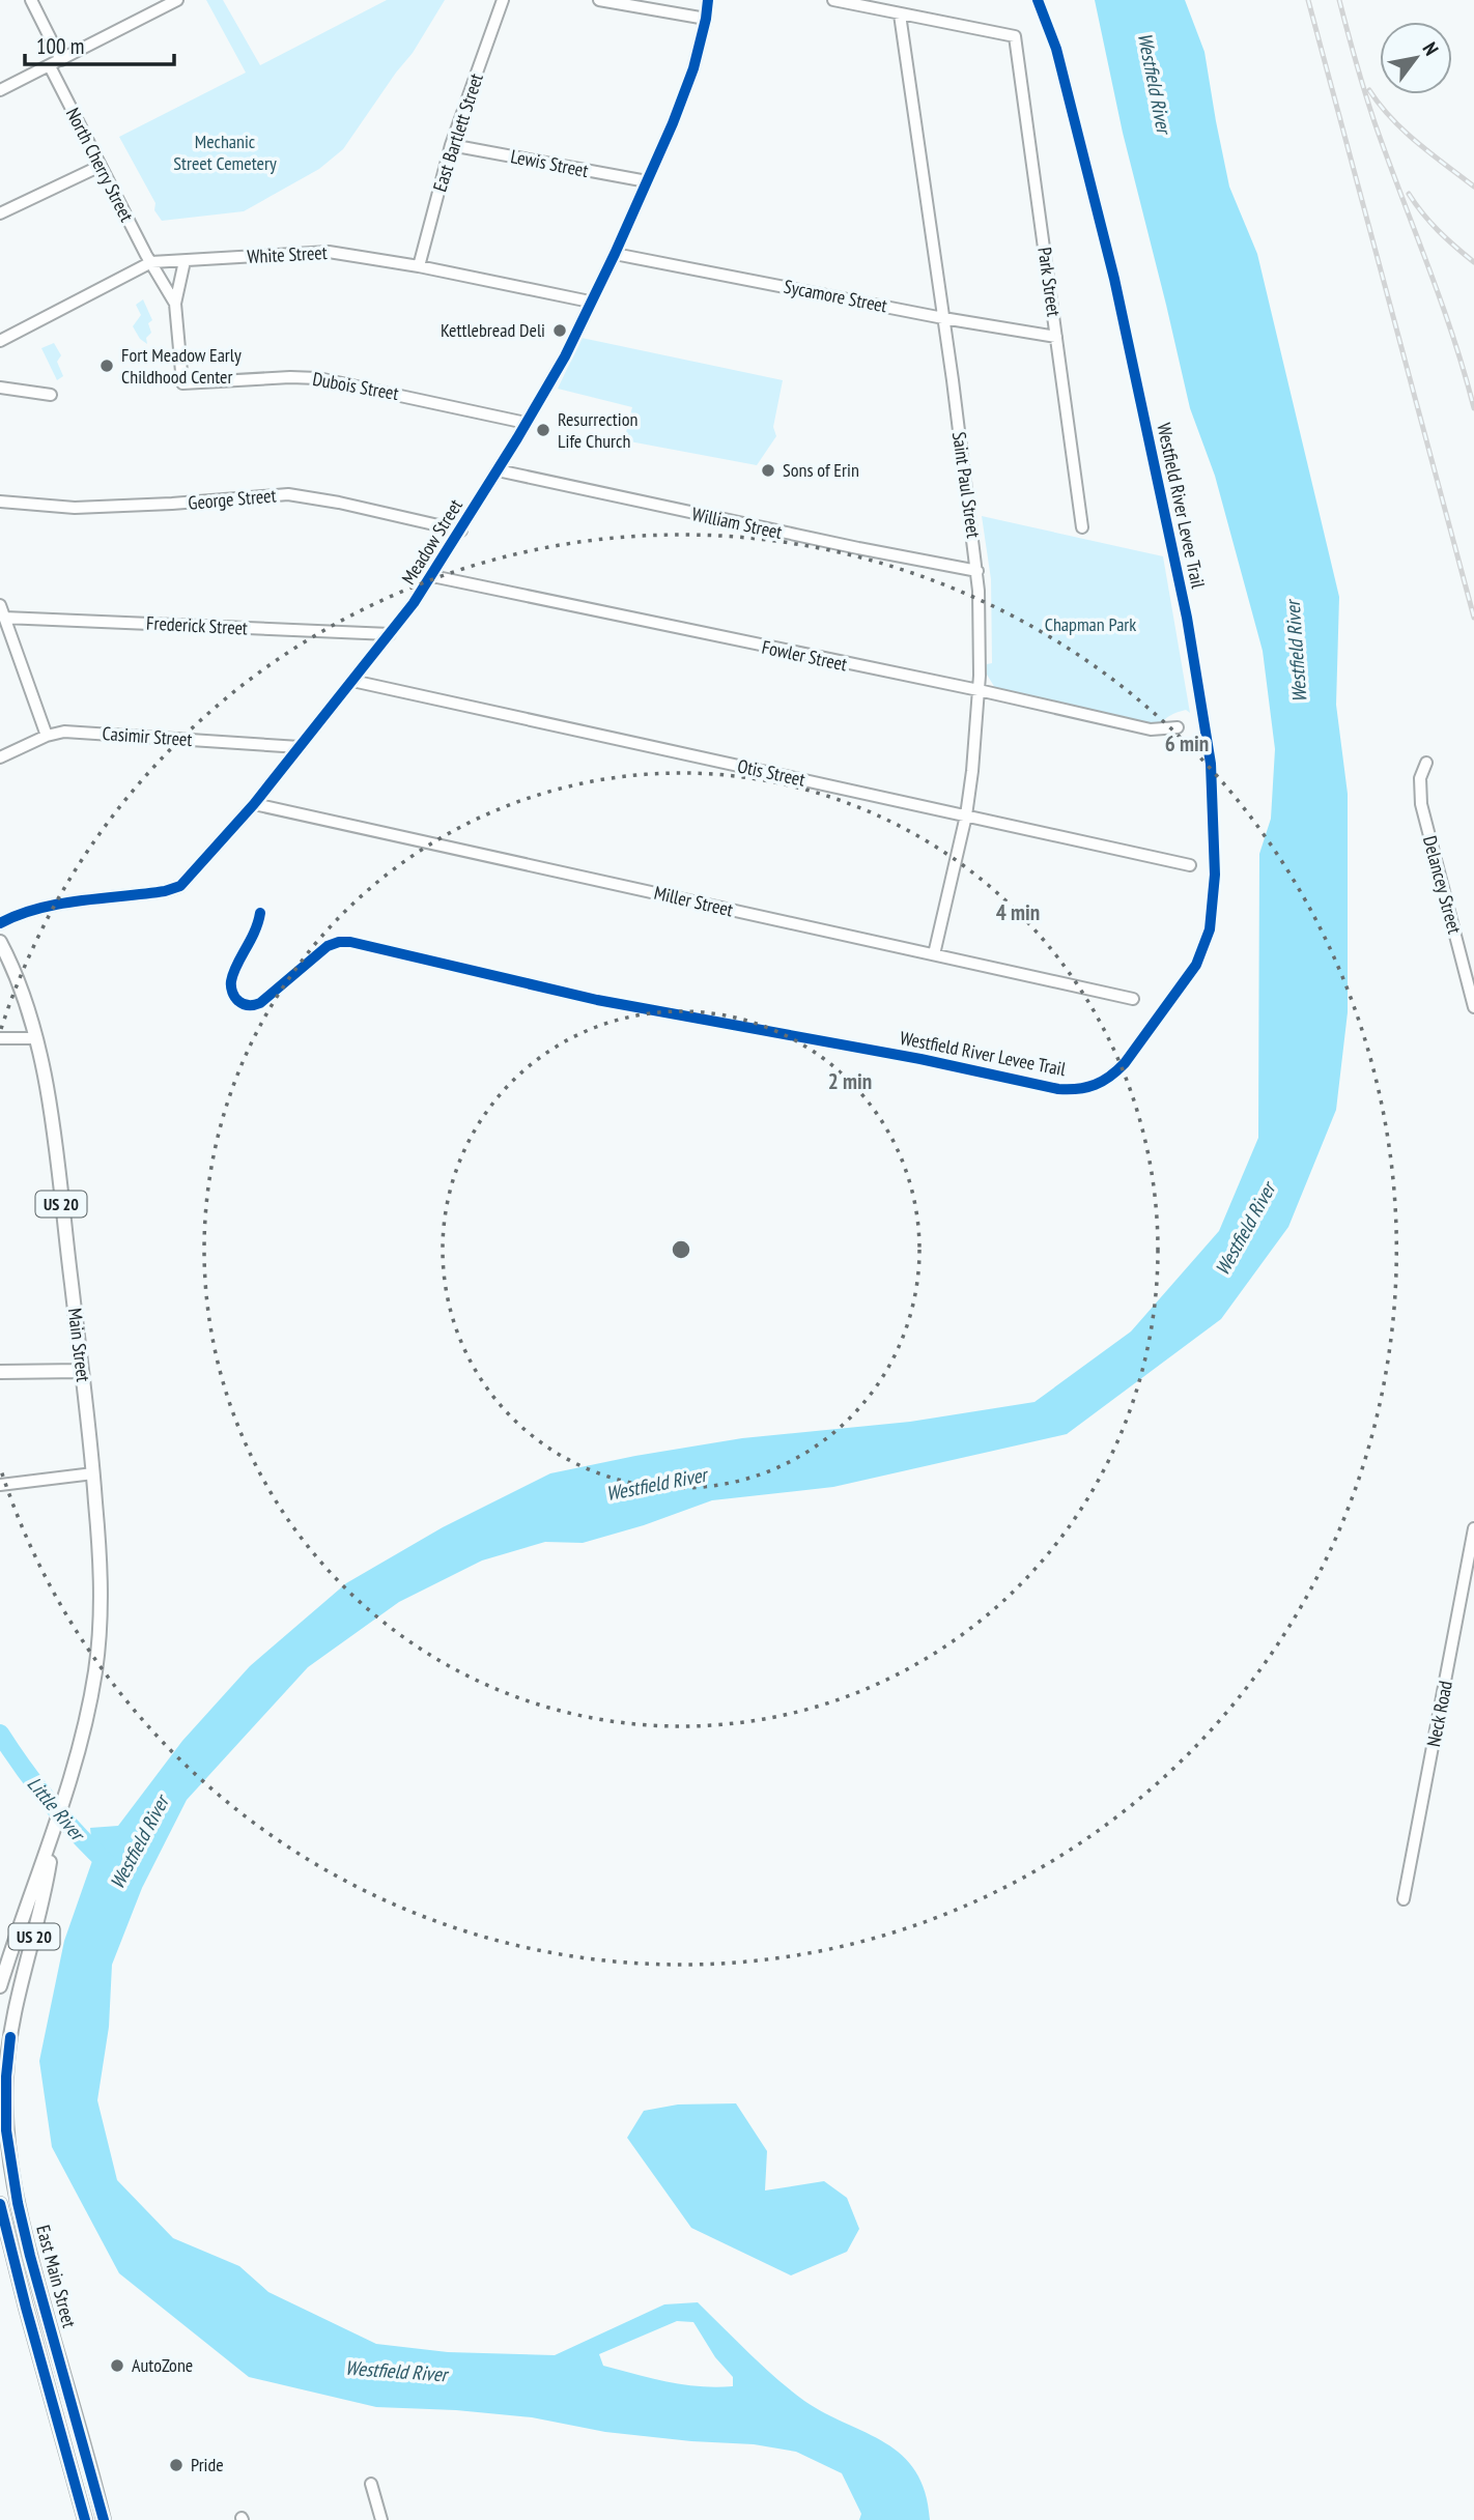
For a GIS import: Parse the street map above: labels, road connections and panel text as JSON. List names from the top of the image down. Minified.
{"streets":{"main road":["US 20","Main Street","East Main Street"],"street":["East Bartlett Street","Lewis Street","North Cherry Street","White Street","Park Street","Sycamore Street","Dubois Street","Saint Paul Street","George Street","William Street","Meadow Street","Frederick Street","Fowler Street","Casimir Street","Otis Street","Delancey Street","Miller Street","Neck Road"],"cycle path":["Westfield River Levee Trail"]},"crossings":[["East Bartlett Street","Lewis Street"],["East Bartlett Street","White Street"],["Lewis Street","Meadow Street"],["North Cherry Street","White Street"],["North Cherry Street","Dubois Street"],["White Street","Meadow Street"],["Park Street","Sycamore Street"],["Park Street","Saint Paul Street"],["Sycamore Street","Saint Paul Street"],["Sycamore Street","Meadow Street"],["Dubois Street","Meadow Street"],["Saint Paul Street","William Street"],["Saint Paul Street","Fowler Street"],["Saint Paul Street","Otis Street"],["Saint Paul Street","Miller Street"],["George Street","Meadow Street"],["William Street","Meadow Street"],["Meadow Street","Frederick Street"],["Meadow Street","Fowler Street"],["Meadow Street","Casimir Street"],["Meadow Street","Otis Street"],["Meadow Street","Miller Street"],["Main Street","East Main Street"]],"water":["Westfield River","Little River"],"parks":["Mechanic Street Cemetery","Chapman Park"],"places":["Kettlebread Deli","Fort Meadow Early Childhood Center","Resurrection Life Church","Sons of Erin","AutoZone","Pride"],"scale_bar":"100 m","north":"top right","rings":["6 min","4 min","2 min"]}
